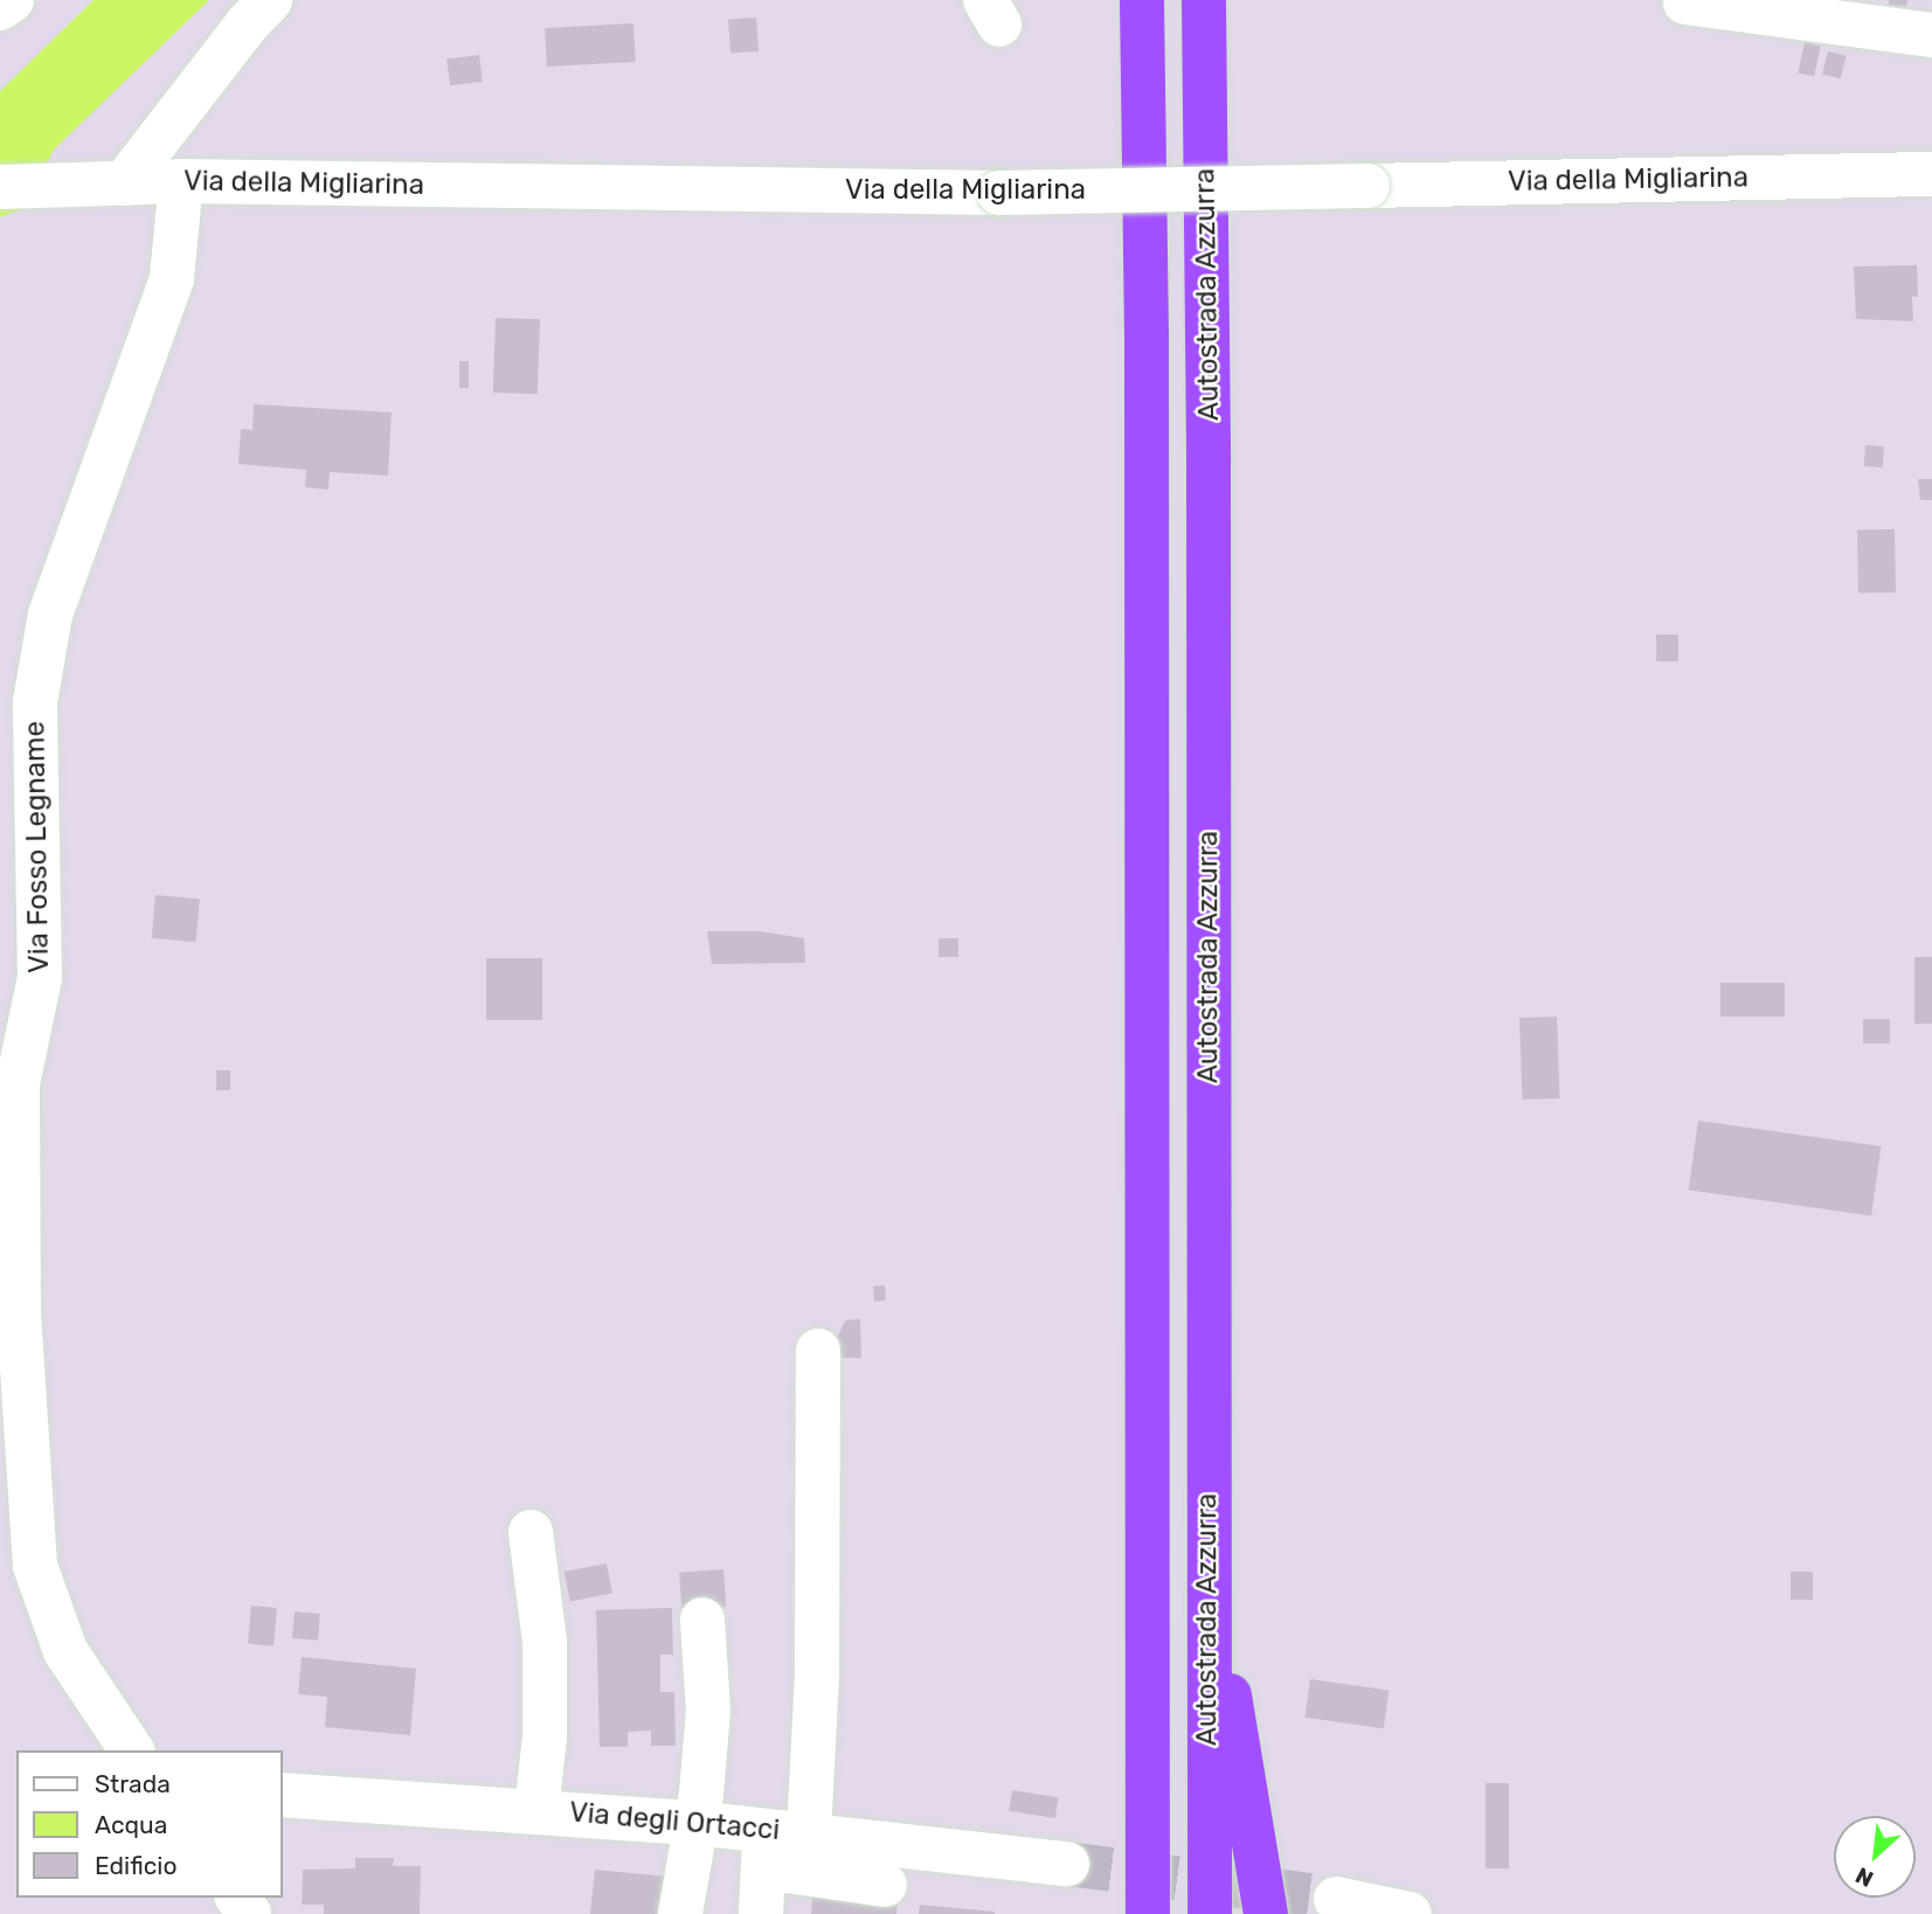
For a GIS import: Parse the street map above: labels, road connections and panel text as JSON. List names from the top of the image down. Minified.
{"streets":{"highway":["Autostrada Azzurra"],"street":["Via della Migliarina","Via Fosso Legname","Via degli Ortacci"]},"crossings":[["Via della Migliarina","Via Fosso Legname"]],"legend":["Strada","Acqua","Edificio"],"north":"bottom left"}
